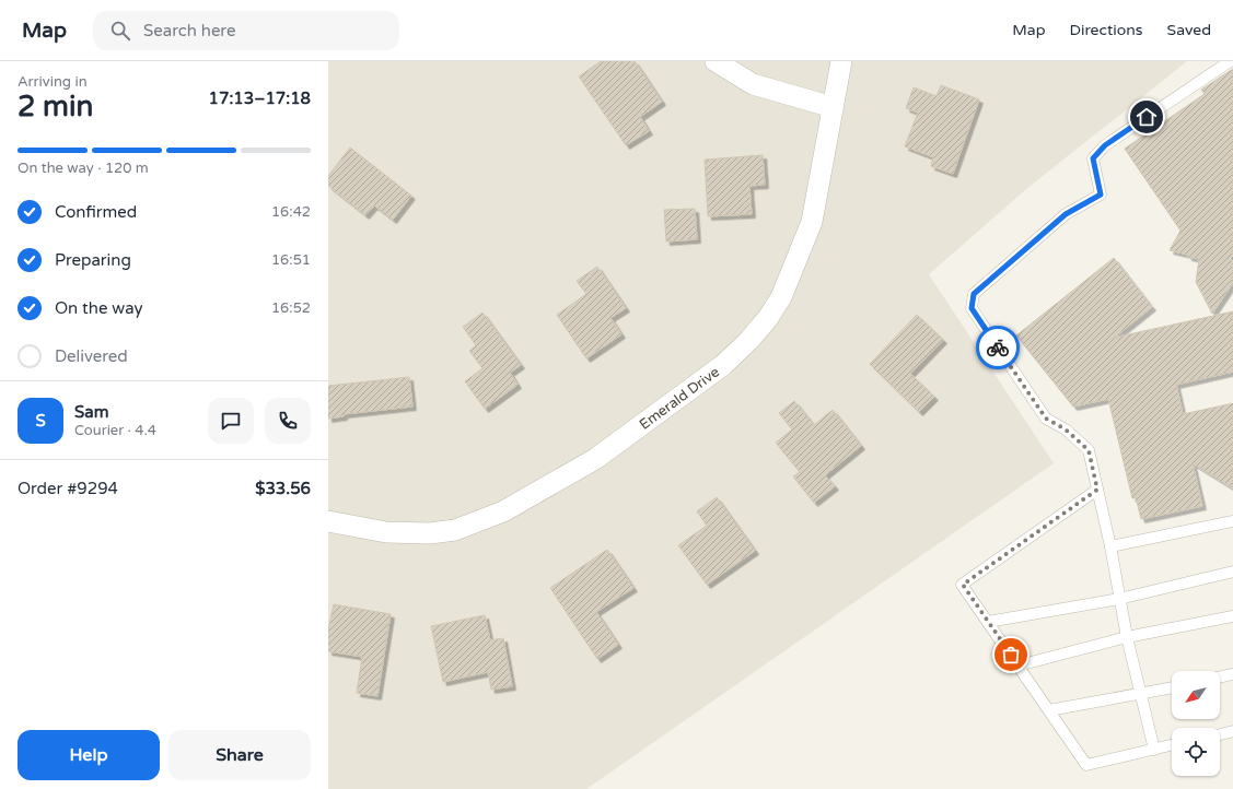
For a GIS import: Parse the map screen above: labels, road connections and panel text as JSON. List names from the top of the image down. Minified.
{"streets":{"street":["Emerald Drive"]},"north":"bottom left","page":{"header":"Map","search":"Search here","nav":["Map","Directions","Saved"],"heading":["2 min","Arriving in","17:13–17:18"],"panel":["Sam","Courier · 4.4","Order #9294","$33.56"],"bar":"On the way · 120 m","list":[["Confirmed","16:42"],["Preparing","16:51"],["On the way","16:52"],"Delivered"],"round":"S","buttons":["Help","Share"]}}
